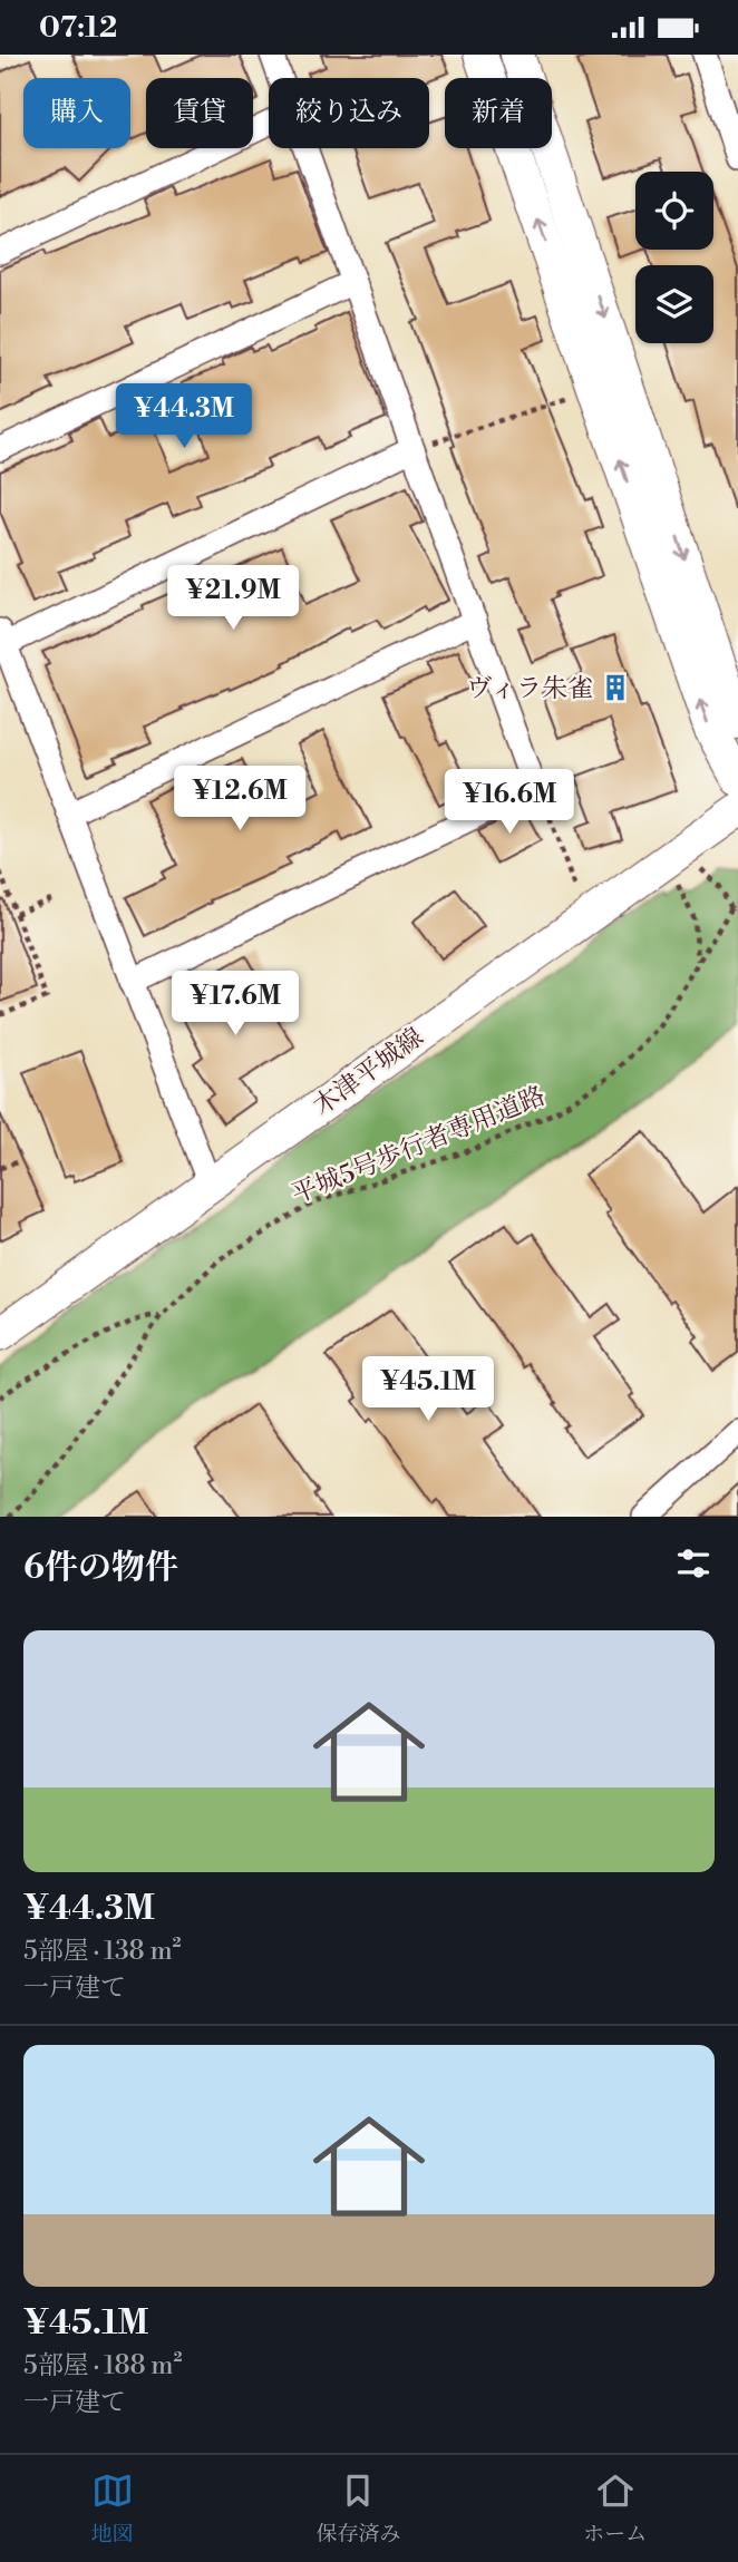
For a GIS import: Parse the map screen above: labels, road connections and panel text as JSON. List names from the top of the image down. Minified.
{"streets":{"street":["木津平城線"],"path":["平城5号歩行者専用道路"]},"places":{"building":["ヴィラ朱雀"]},"page":{"status":"07:12","chip":["購入","賃貸","絞り込み","新着"],"price":["¥44.3M","¥21.9M","¥12.6M","¥16.6M","¥17.6M","¥45.1M"],"heading":"6件の物件","list":[{"name":"¥44.3M","note":"5部屋 · 138 m² · 一戸建て"},{"name":"¥45.1M","note":"5部屋 · 188 m² · 一戸建て"}],"tabs":["地図","保存済み","ホーム"]}}
